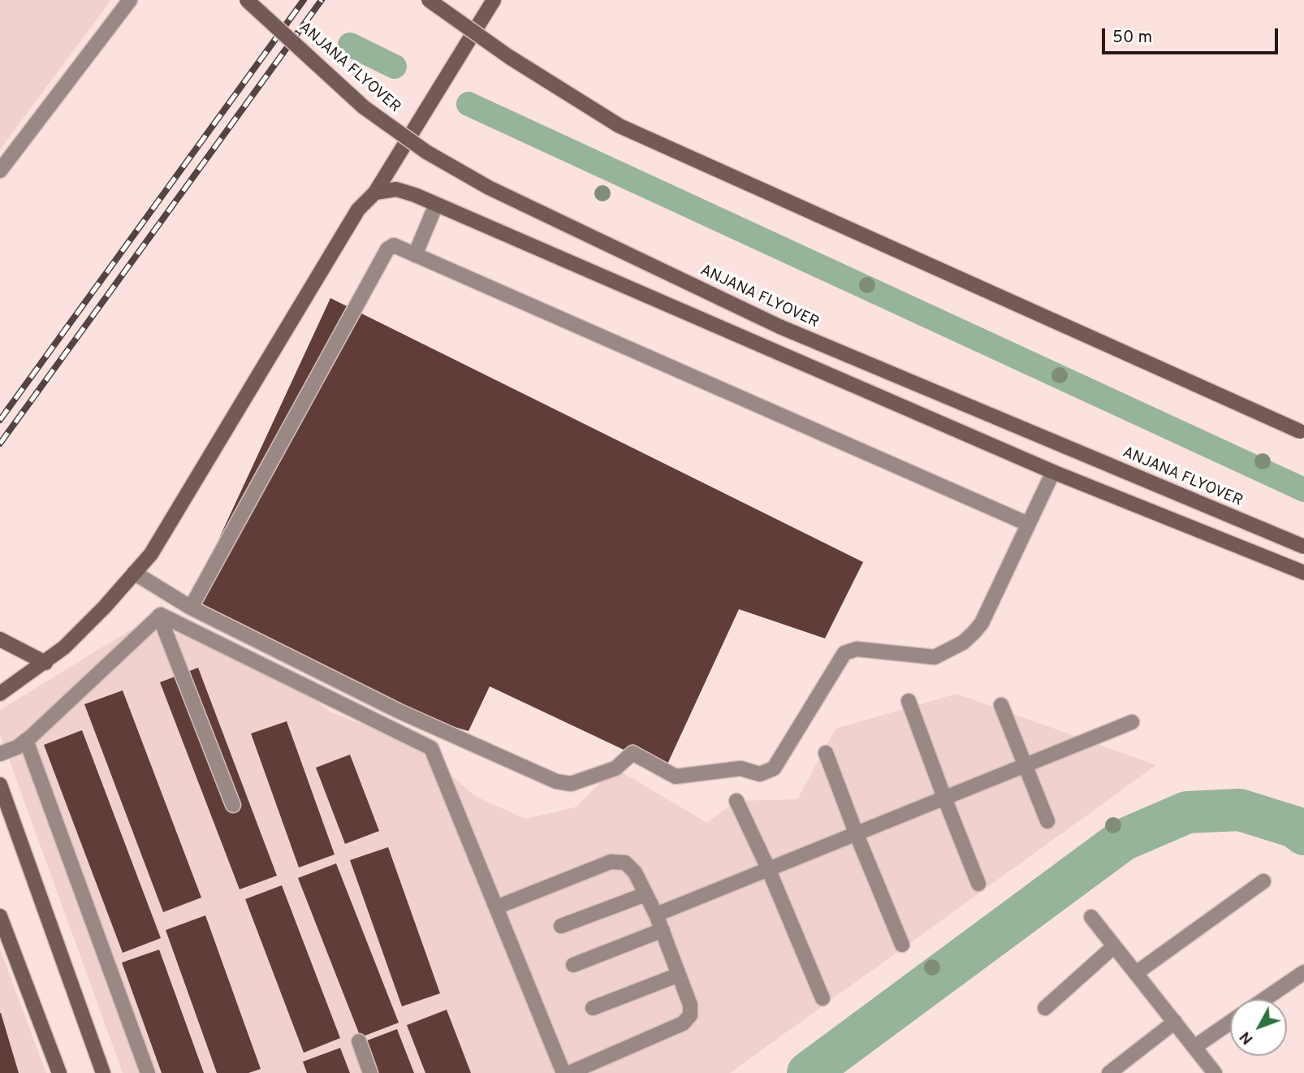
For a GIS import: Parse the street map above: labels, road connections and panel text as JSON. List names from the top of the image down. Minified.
{"streets":{"main road":["ANJANA FLYOVER"]},"scale_bar":"50 m","north":"bottom left"}
